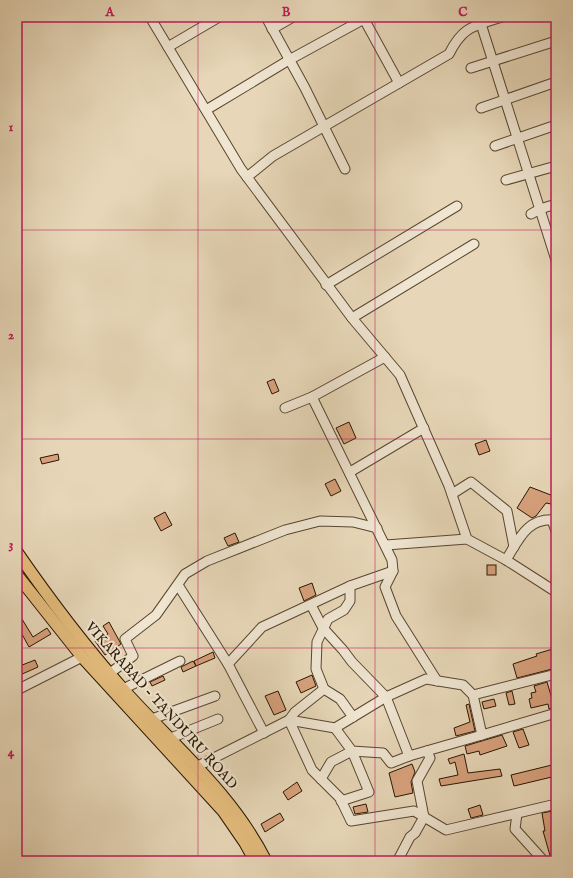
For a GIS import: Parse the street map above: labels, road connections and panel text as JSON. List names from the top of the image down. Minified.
{"streets":{"main road":["VIKARABAD - TANDURU ROAD"]},"grid":{"columns":["A","B","C"],"rows":["1","2","3","4"]}}
